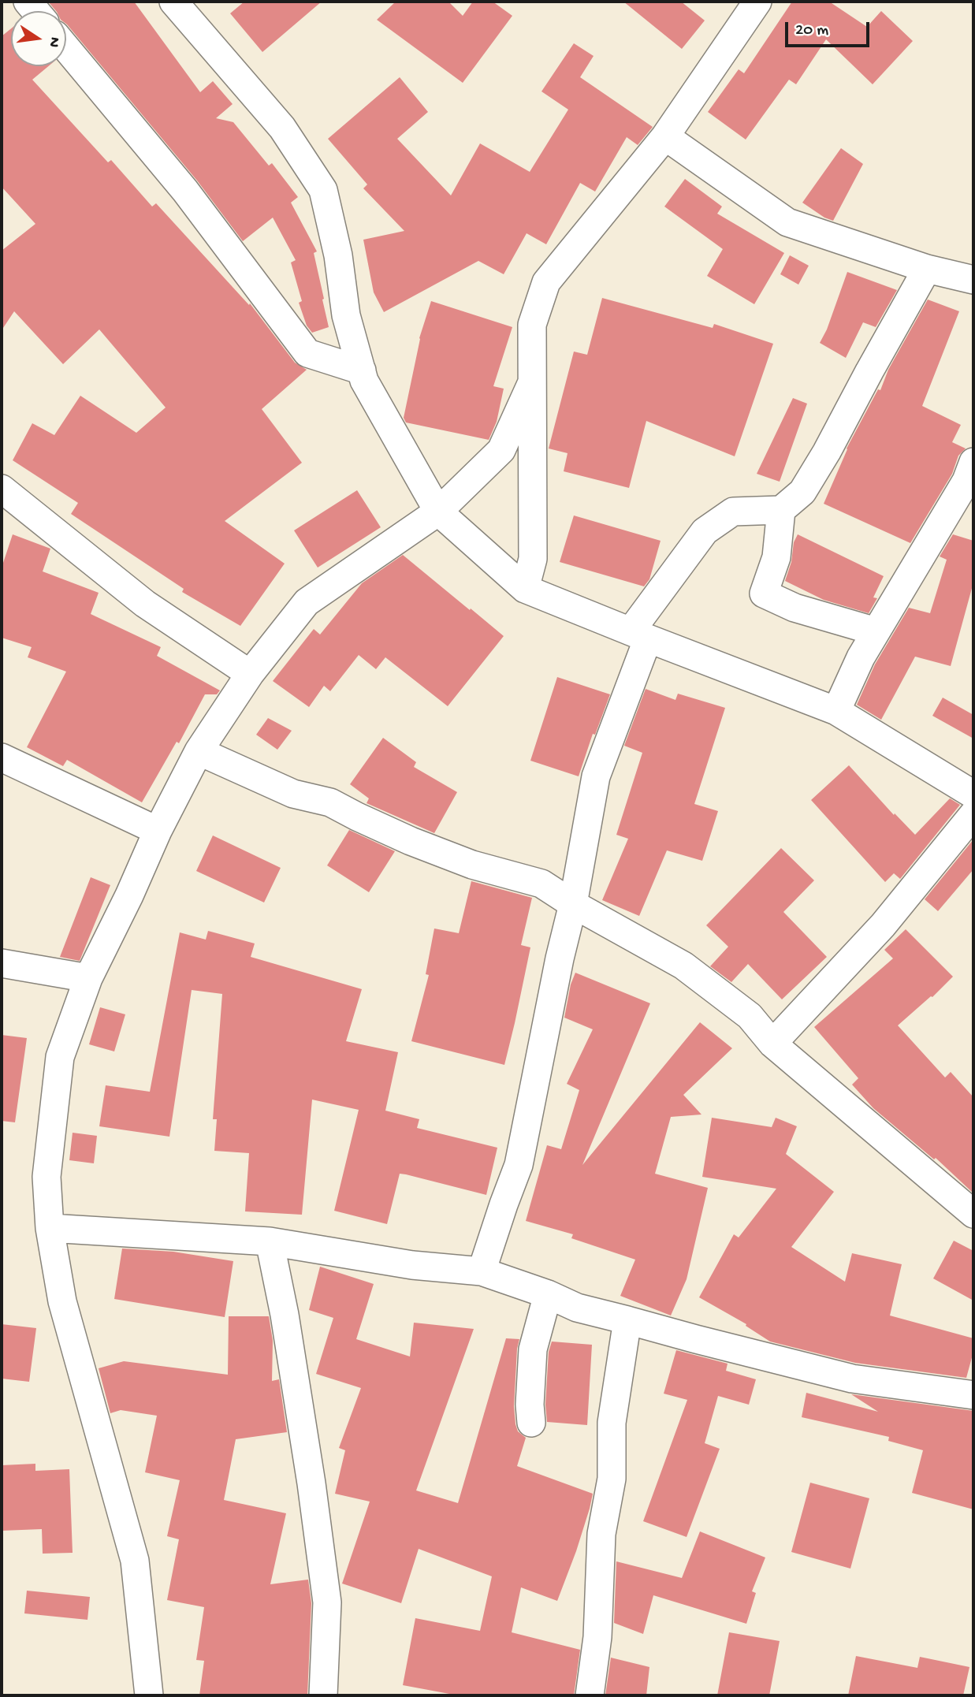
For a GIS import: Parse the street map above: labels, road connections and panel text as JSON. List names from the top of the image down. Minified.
{"scale_bar":"20 m","north":"right"}
